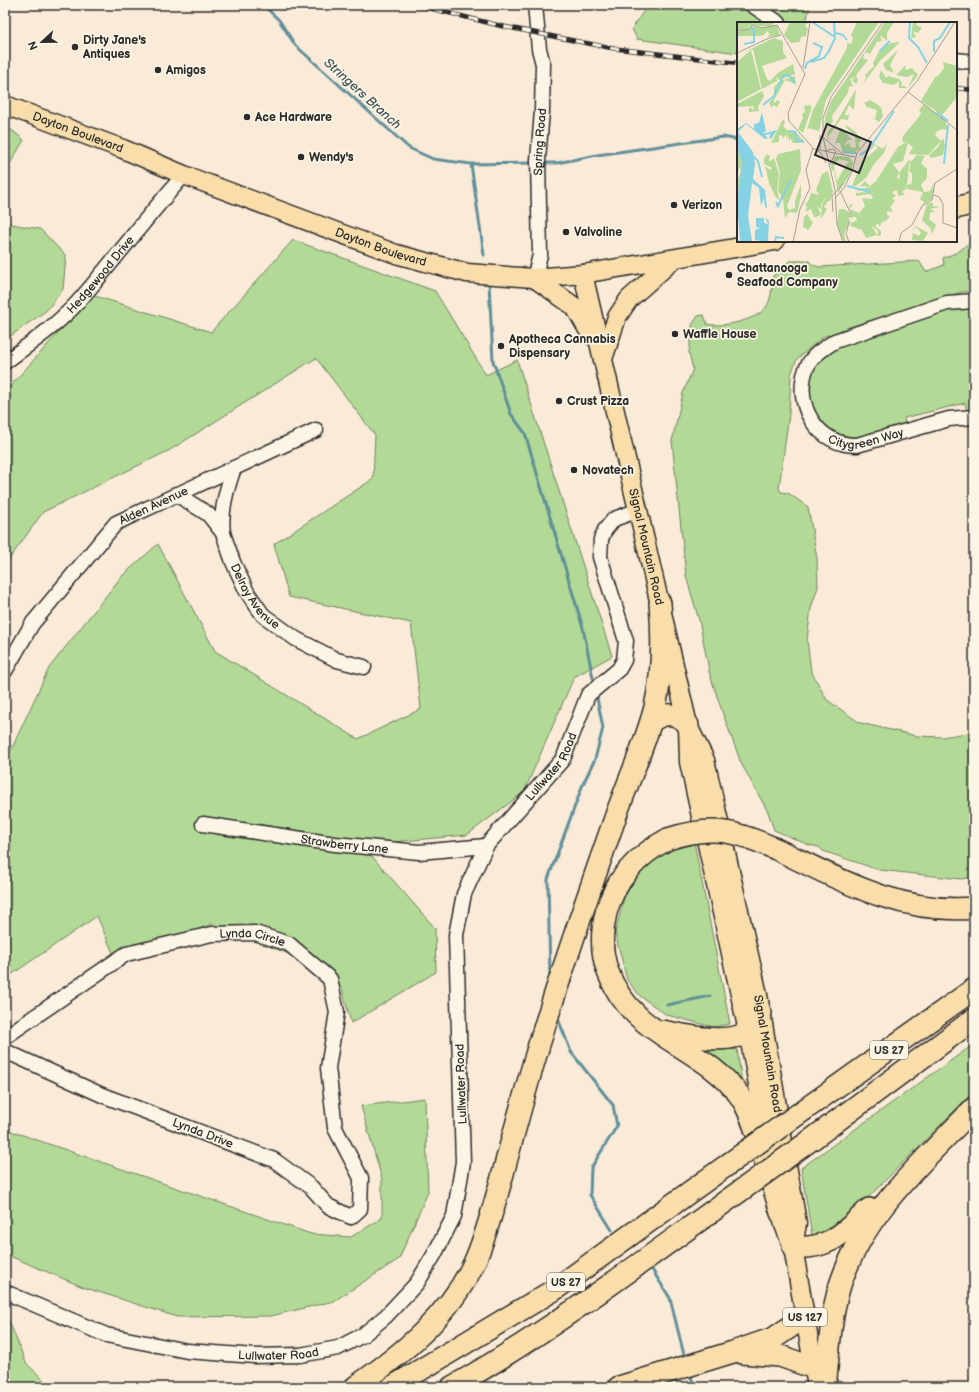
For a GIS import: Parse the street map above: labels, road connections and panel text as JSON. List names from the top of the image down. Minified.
{"streets":{"highway":["US 27"],"main road":["Dayton Boulevard","Signal Mountain Road","US 127"],"street":["Spring Road","Hedgewood Drive","Citygreen Way","Alden Avenue","Delray Avenue","Lullwater Road","Strawberry Lane","Lynda Circle","Lynda Drive"]},"crossings":[["Dayton Boulevard","Spring Road"],["Dayton Boulevard","Hedgewood Drive"],["Dayton Boulevard","Signal Mountain Road"],["Alden Avenue","Delray Avenue"],["Signal Mountain Road","Lullwater Road"],["Signal Mountain Road","US 127"],["Lullwater Road","Strawberry Lane"],["Lynda Circle","Lynda Drive"]],"water":["Stringers Branch"],"places":["Dirty Jane's Antiques","Amigos","Ace Hardware","Wendy's","Verizon","Valvoline","Chattanooga Seafood Company","Waffle House","Apotheca Cannabis Dispensary","Crust Pizza","Novatech"],"north":"left"}
